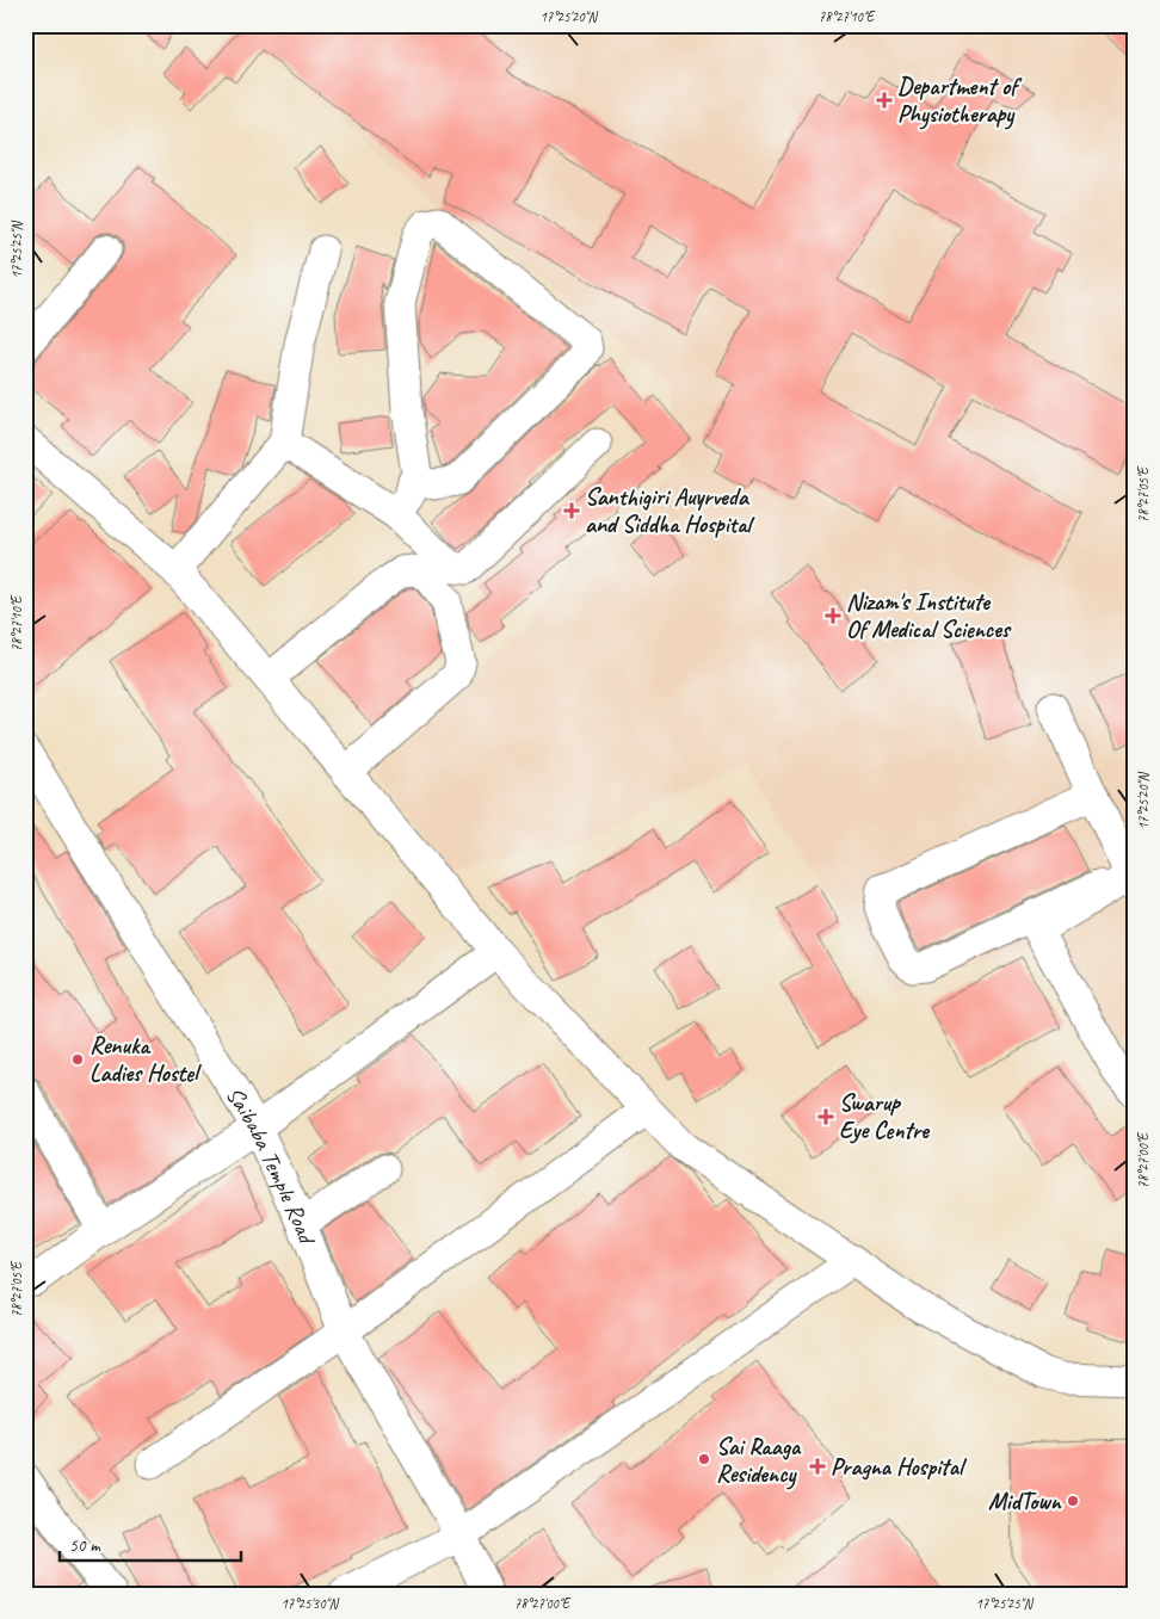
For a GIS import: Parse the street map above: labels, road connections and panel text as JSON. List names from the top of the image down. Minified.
{"streets":{"street":["Saibaba Temple Road"]},"places":{"health":["Department of Physiotherapy","Santhigiri Auyrveda and Siddha Hospital","Nizam's Institute Of Medical Sciences","Swarup Eye Centre","Pragna Hospital"],"other":["Renuka Ladies Hostel","Sai Raaga Residency","MidTown"]},"scale_bar":"50 m","coordinates":["17°25'20\"N","78°27'10\"E","17°25'25\"N","78°27'05\"E","78°27'00\"E","17°25'30\"N"]}
